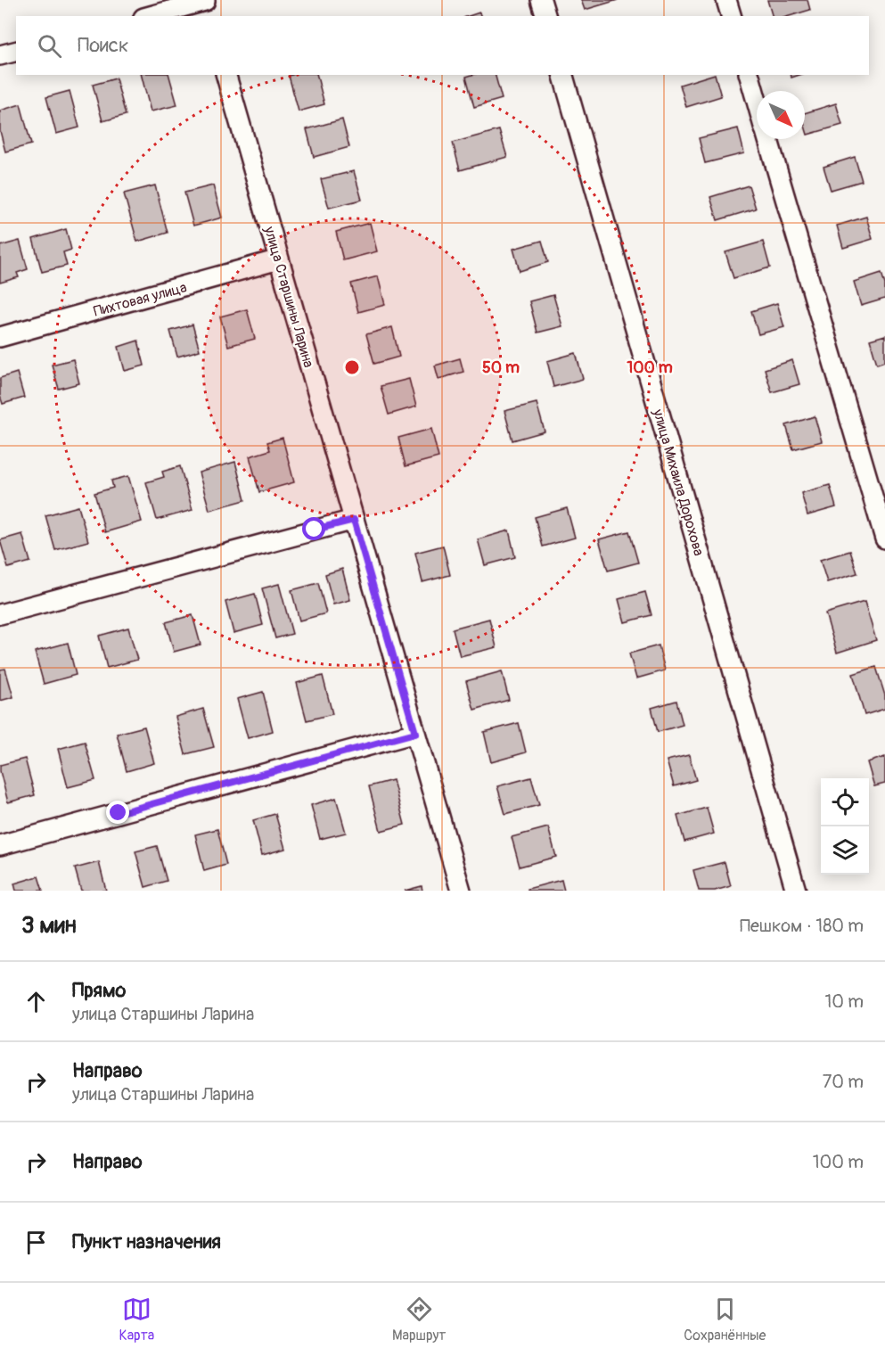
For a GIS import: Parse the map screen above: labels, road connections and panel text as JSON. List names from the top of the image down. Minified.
{"streets":{"street":["улица Старшины Ларина","Пихтовая улица","улица Михаила Дорохова"]},"crossings":[["улица Старшины Ларина","Пихтовая улица"]],"north":"bottom right","page":{"search":"Поиск","heading":["3 мин","Пешком · 180 m"],"list":[["Прямо","улица Старшины Ларина","10 m"],["Направо","улица Старшины Ларина","70 m"],["Направо","100 m"],"Пункт назначения"],"nav":["Карта","Маршрут","Сохранённые"]},"rings":["50 m","100 m"]}
